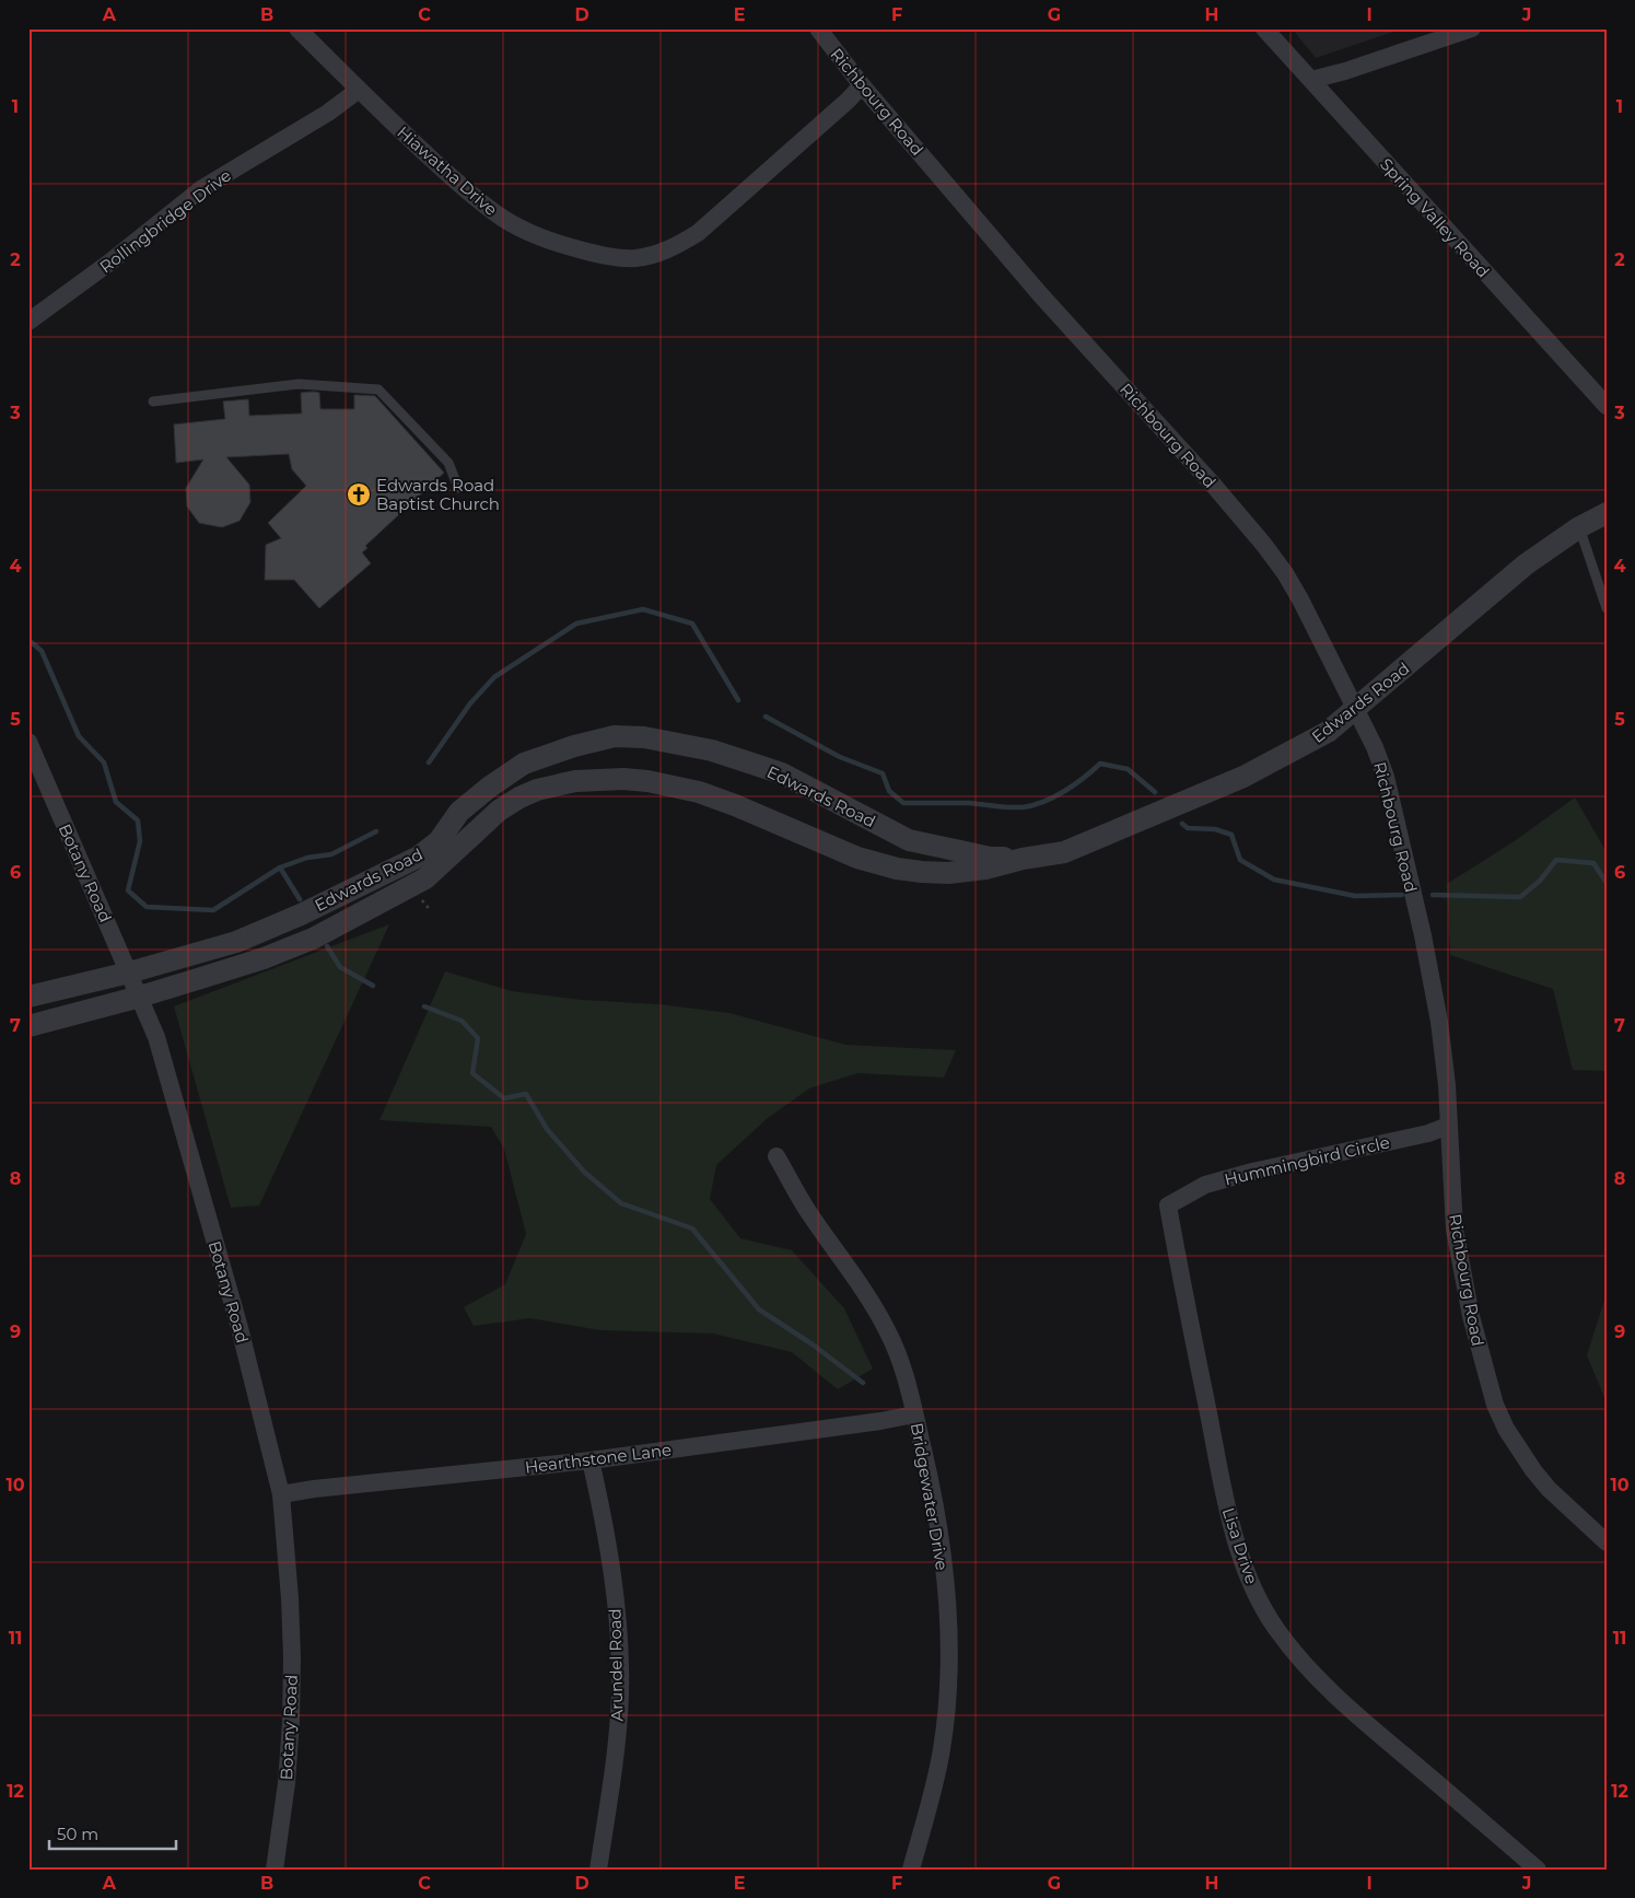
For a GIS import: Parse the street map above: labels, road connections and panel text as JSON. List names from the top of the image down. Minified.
{"streets":{"street":["Richbourg Road","Hiawatha Drive","Spring Valley Road","Rollingbridge Drive","Edwards Road","Botany Road","Hummingbird Circle","Hearthstone Lane","Bridgewater Drive","Lisa Drive","Arundel Road"]},"crossings":[["Richbourg Road","Hiawatha Drive"],["Richbourg Road","Edwards Road"],["Richbourg Road","Hummingbird Circle"],["Hiawatha Drive","Rollingbridge Drive"],["Edwards Road","Botany Road"],["Botany Road","Hearthstone Lane"],["Hummingbird Circle","Lisa Drive"],["Hearthstone Lane","Bridgewater Drive"],["Hearthstone Lane","Arundel Road"]],"places":{"church":["Edwards Road Baptist Church"]},"scale_bar":"50 m","grid":{"columns":["A","B","C","D","E","F","G","H","I","J"],"rows":["1","2","3","4","5","6","7","8","9","10","11","12"]}}
